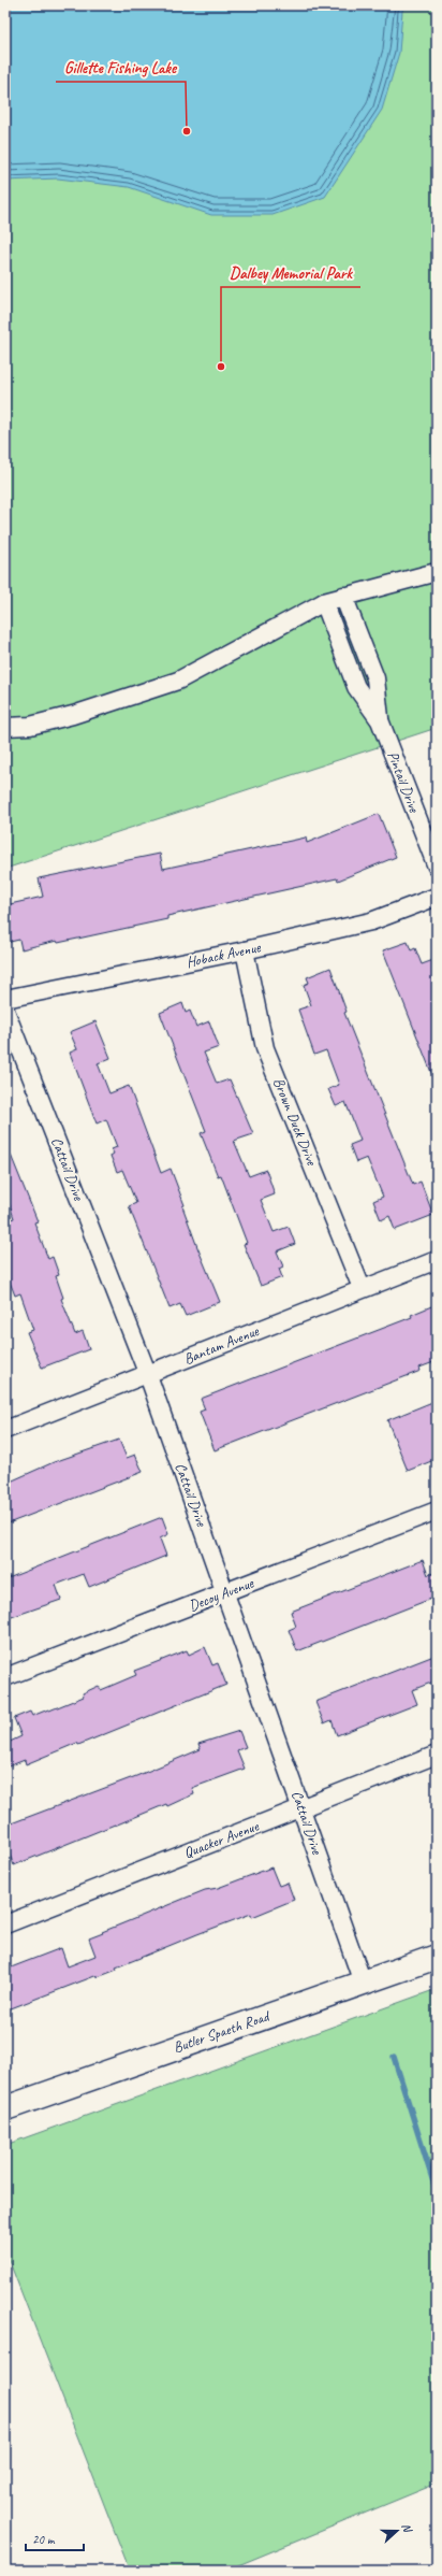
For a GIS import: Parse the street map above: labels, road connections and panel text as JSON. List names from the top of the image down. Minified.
{"streets":{"main road":["Butler Spaeth Road"],"street":["Pintail Drive","Hoback Avenue","Brown Duck Drive","Cattail Drive","Bantam Avenue","Decoy Avenue","Quacker Avenue"]},"crossings":[["Hoback Avenue","Brown Duck Drive"],["Brown Duck Drive","Bantam Avenue"],["Cattail Drive","Bantam Avenue"],["Cattail Drive","Decoy Avenue"],["Cattail Drive","Quacker Avenue"],["Cattail Drive","Butler Spaeth Road"]],"places":["Gillette Fishing Lake","Dalbey Memorial Park"],"scale_bar":"20 m","north":"right"}
